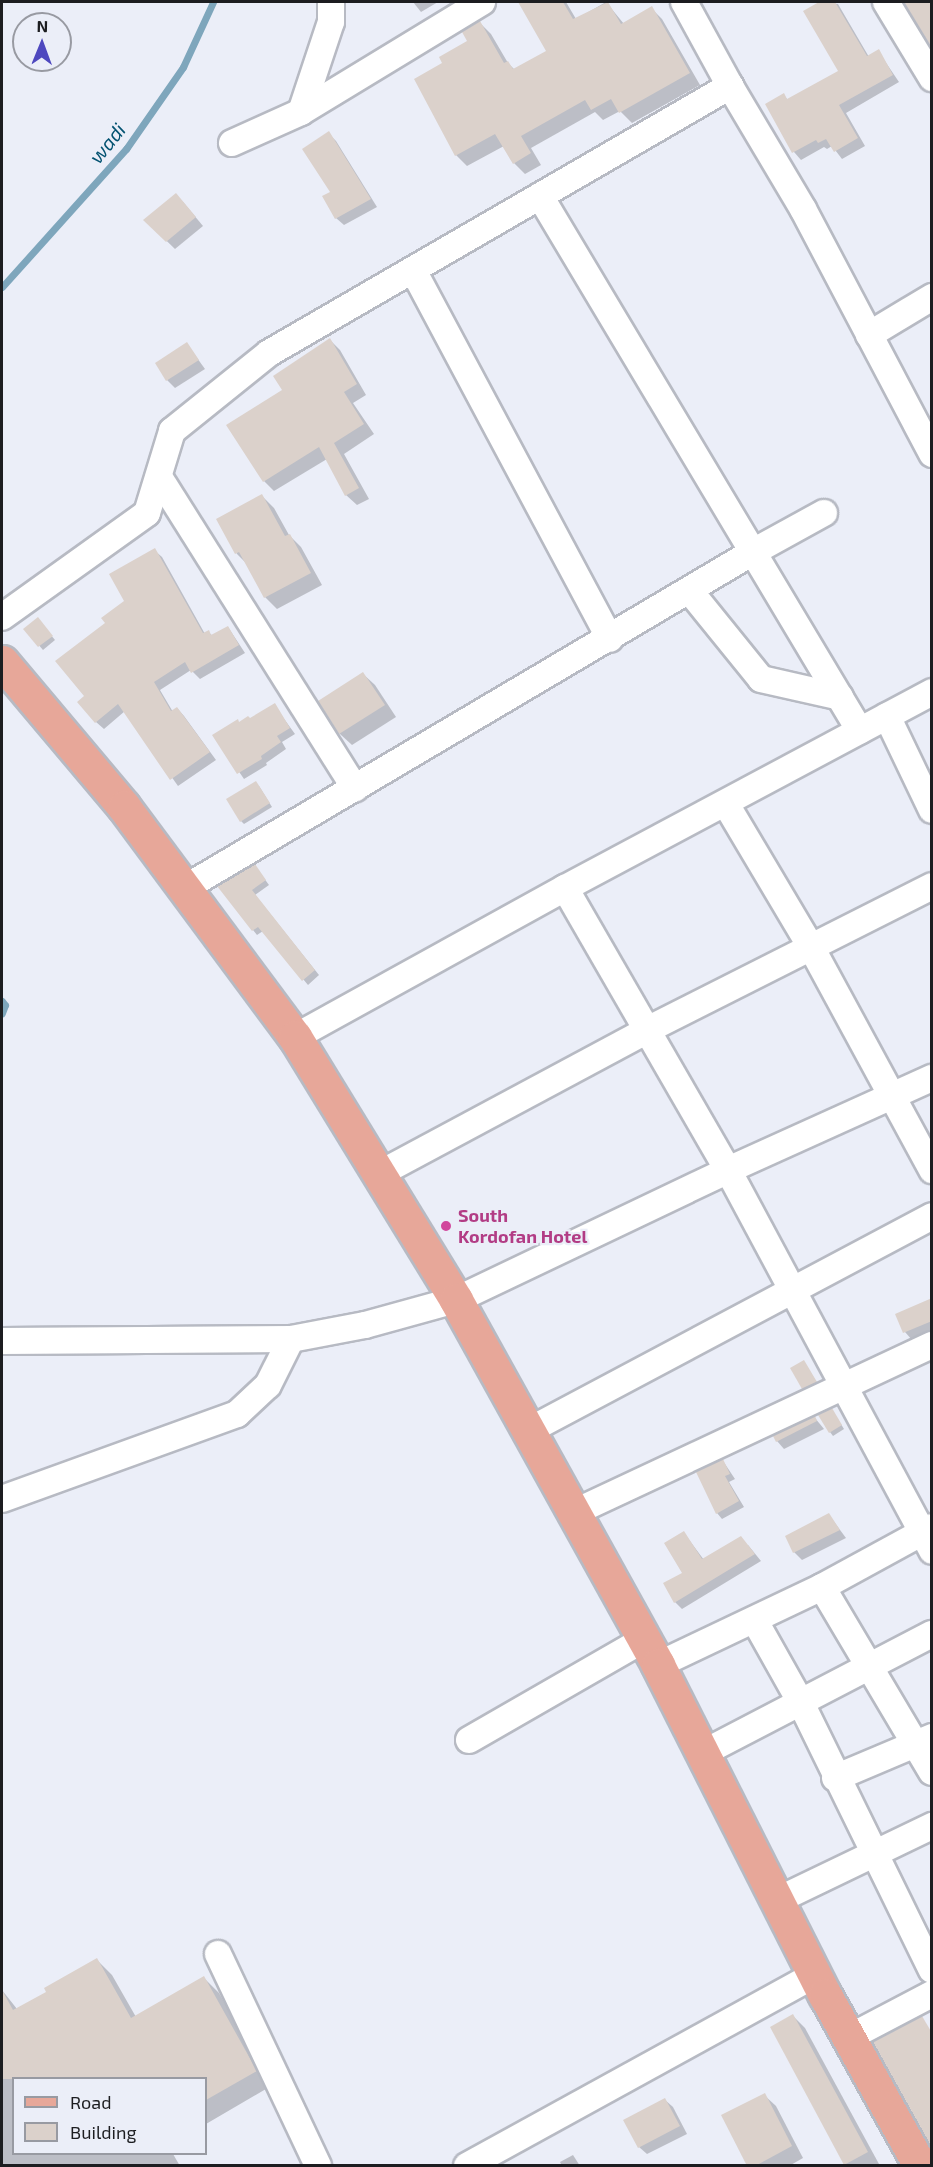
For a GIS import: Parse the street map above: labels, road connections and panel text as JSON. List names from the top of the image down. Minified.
{"water":["wadi"],"places":["South Kordofan Hotel"],"legend":["Road","Building"],"north":"top"}
